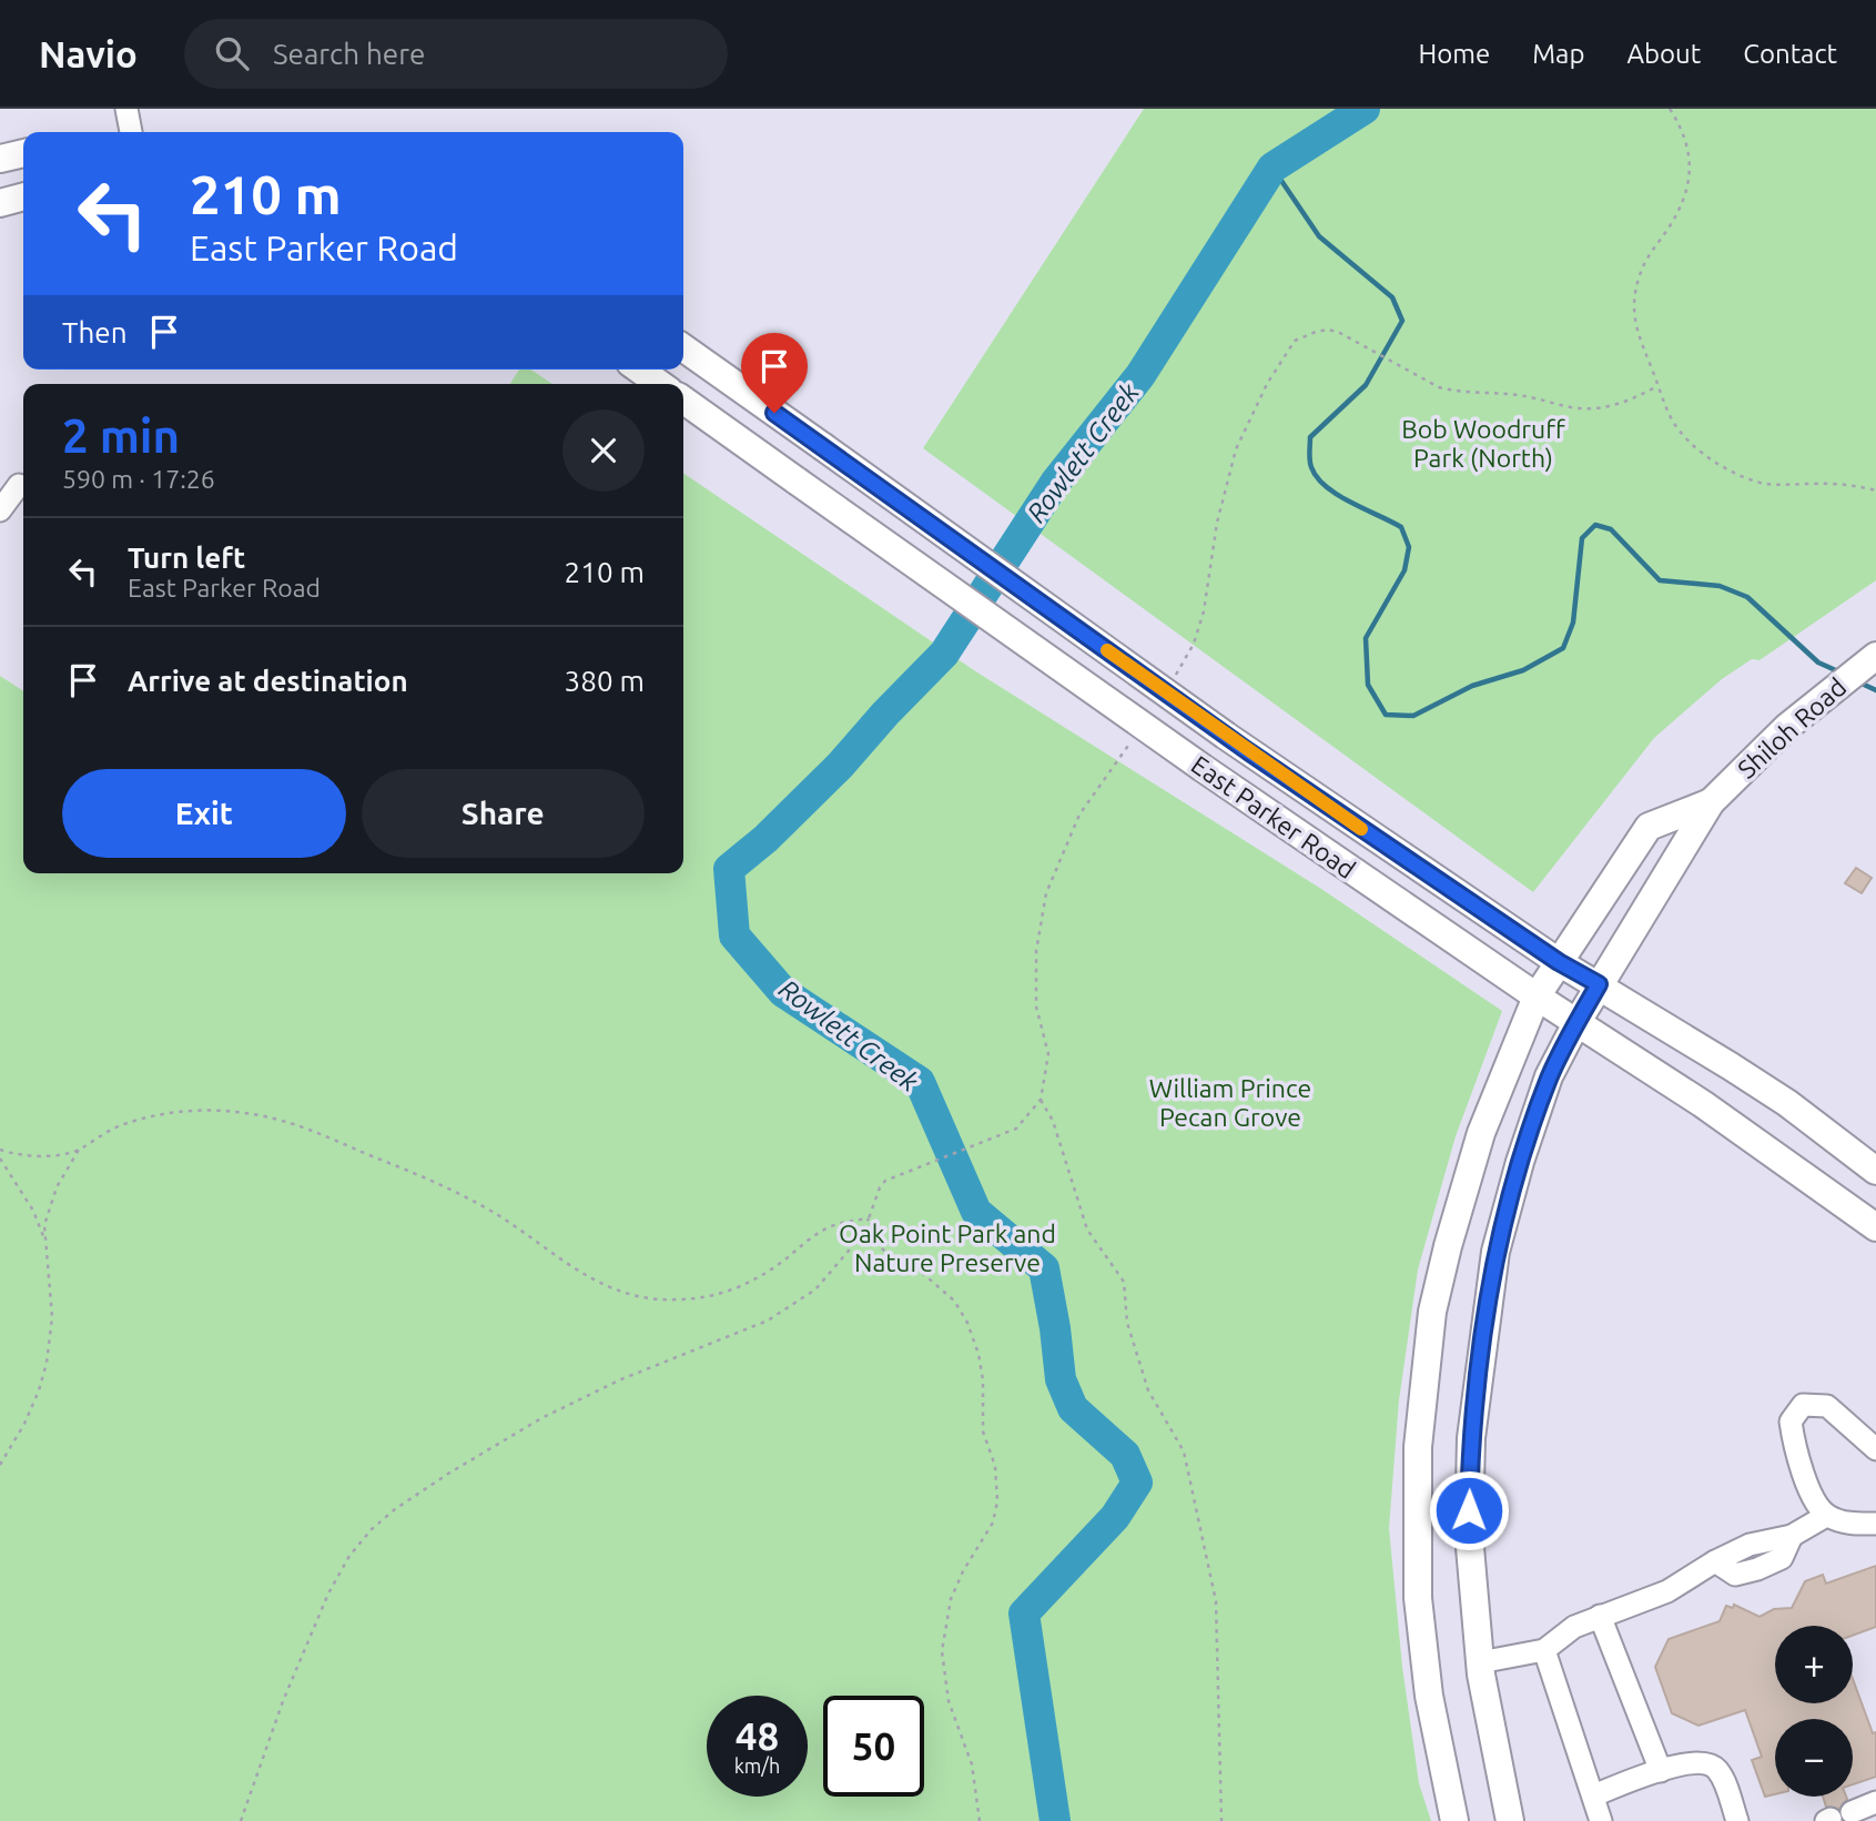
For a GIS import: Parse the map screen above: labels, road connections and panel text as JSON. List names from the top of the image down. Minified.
{"streets":{"main road":["Shiloh Road","East Parker Road"]},"crossings":[["Shiloh Road","East Parker Road"]],"water":["Rowlett Creek"],"parks":["Bob Woodruff Park (North)","William Prince Pecan Grove","Oak Point Park and Nature Preserve"],"page":{"header":"Navio","search":"Search here","nav":["Home","Map","About","Contact"],"turn":["210 m","East Parker Road"],"then":"Then","heading":["2 min","590 m · 17:26"],"list":[{"name":"Turn left","note":"East Parker Road","value":"210 m"},{"name":"Arrive at destination","value":"380 m"}],"buttons":["Exit","Share"],"map_buttons":["+","−"],"speed":"48 km/h","limit":"50"}}
